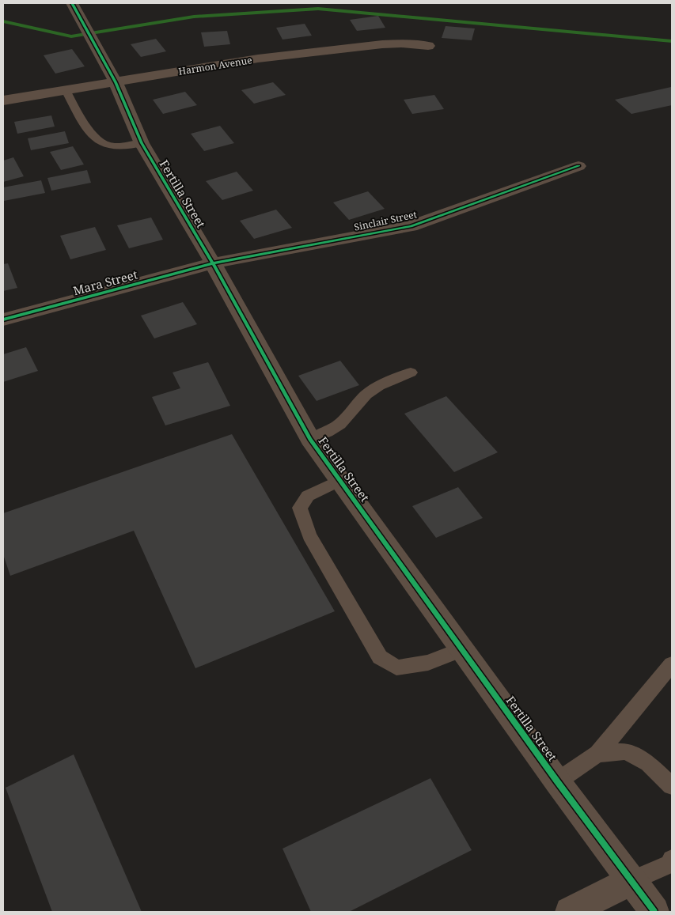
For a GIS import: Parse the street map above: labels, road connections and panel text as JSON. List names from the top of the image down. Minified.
{"streets":{"street":["Harmon Avenue","Fertilla Street","Sinclair Street","Mara Street"]},"crossings":[["Harmon Avenue","Fertilla Street"],["Fertilla Street","Sinclair Street"],["Fertilla Street","Mara Street"],["Sinclair Street","Mara Street"]]}
